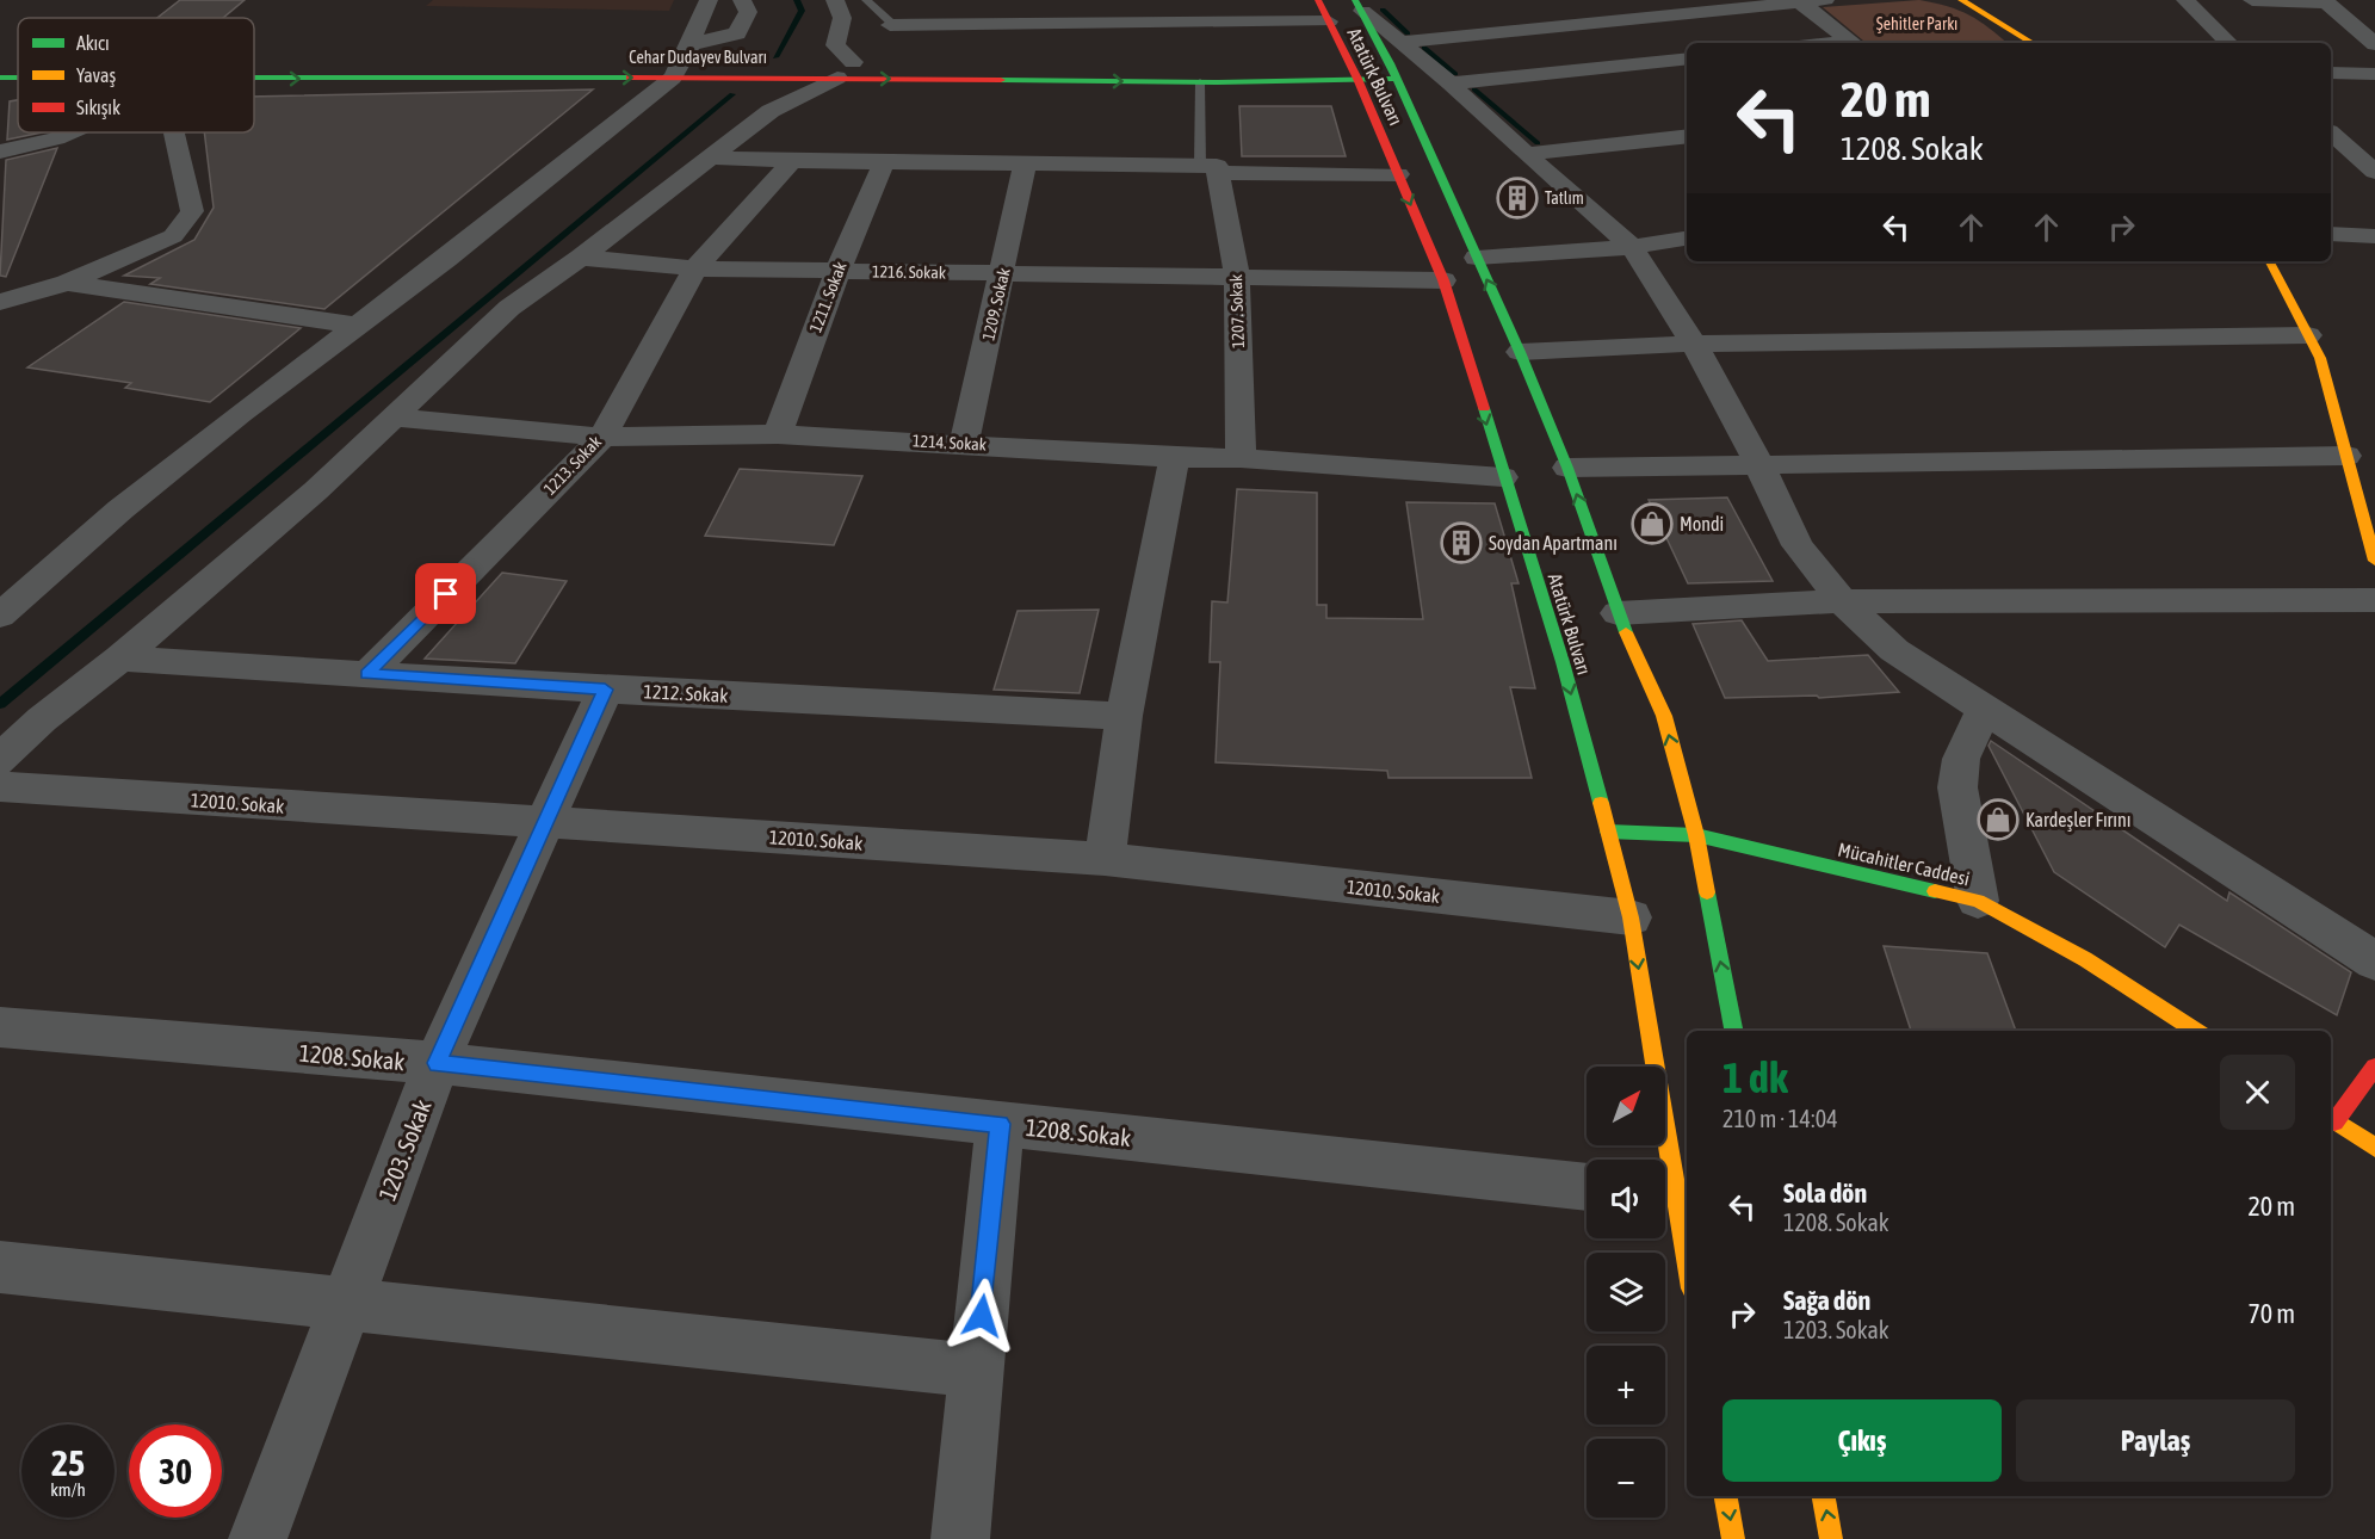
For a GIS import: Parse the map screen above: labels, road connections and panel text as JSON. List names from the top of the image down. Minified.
{"streets":{"street":["Cehar Dudayev Bulvarı","Atatürk Bulvarı","1216. Sokak","1211. Sokak","1209. Sokak","1207. Sokak","1214. Sokak","1213. Sokak","1212. Sokak","12010. Sokak","Mücahitler Caddesi","1208. Sokak","1203. Sokak"]},"crossings":[["Cehar Dudayev Bulvarı","Atatürk Bulvarı"],["Atatürk Bulvarı","1216. Sokak"],["Atatürk Bulvarı","1214. Sokak"],["Atatürk Bulvarı","12010. Sokak"],["Atatürk Bulvarı","Mücahitler Caddesi"],["1216. Sokak","1211. Sokak"],["1216. Sokak","1209. Sokak"],["1216. Sokak","1207. Sokak"],["1216. Sokak","1213. Sokak"],["1211. Sokak","1214. Sokak"],["1209. Sokak","1214. Sokak"],["1207. Sokak","1214. Sokak"],["1214. Sokak","1213. Sokak"],["1213. Sokak","1212. Sokak"],["1212. Sokak","1203. Sokak"],["12010. Sokak","1203. Sokak"],["1208. Sokak","1203. Sokak"]],"parks":["Şehitler Parkı"],"places":{"building":["Tatlım","Soydan Apartmanı"],"shop":["Mondi","Kardeşler Fırını"]},"legend":["Akıcı","Yavaş","Sıkışık"],"north":"top right","page":{"turn":["20 m","1208. Sokak"],"heading":["1 dk","210 m · 14:04"],"map_buttons":["+","−"],"list":[{"name":"Sola dön","note":"1208. Sokak","value":"20 m"},{"name":"Sağa dön","note":"1203. Sokak","value":"70 m"}],"buttons":["Çıkış","Paylaş"],"speed":"25 km/h","limit":"30"}}
